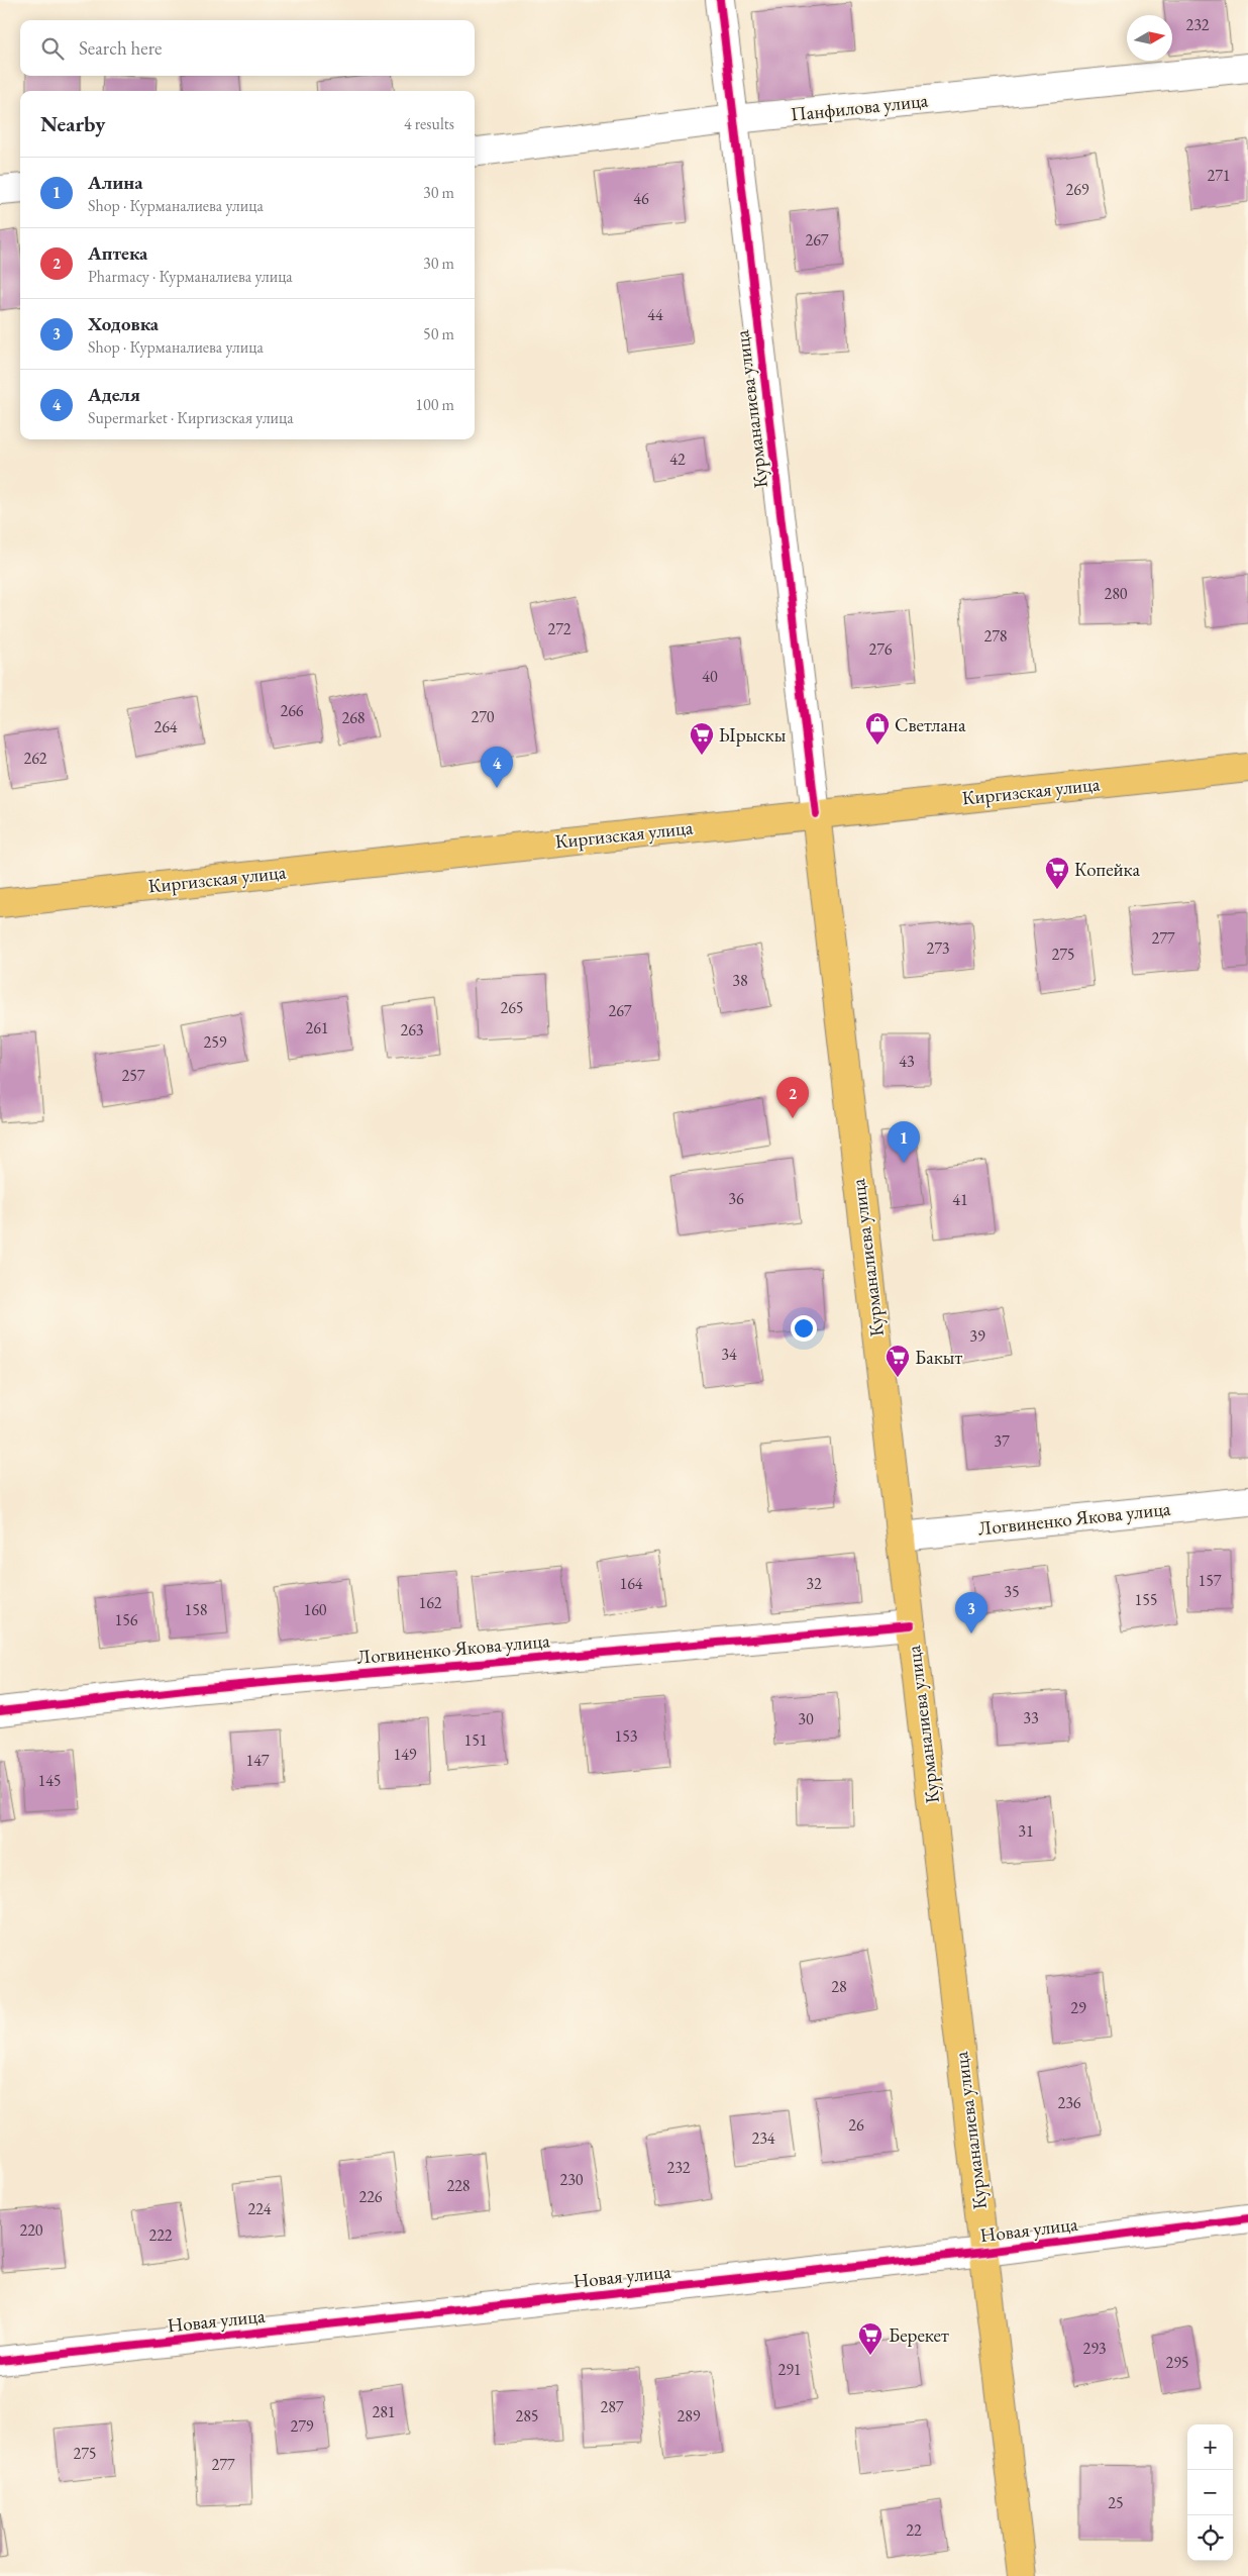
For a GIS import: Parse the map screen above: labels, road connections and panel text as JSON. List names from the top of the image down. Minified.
{"streets":{"main road":["Курманалиева улица","Киргизская улица"],"street":["Панфилова улица","Логвиненко Якова улица","Новая улица"]},"crossings":[["Панфилова улица","Курманалиева улица"],["Курманалиева улица","Киргизская улица"],["Курманалиева улица","Логвиненко Якова улица"],["Курманалиева улица","Новая улица"]],"places":{"shop":["Светлана"],"supermarket":["Ырыскы","Копейка","Бакыт","Берекет"]},"house_numbers":["232","271","269","46","267","44","42","280","272","278","276","40","266","270","268","264","262","277","273","275","38","265","267","261","263","259","43","257","36","41","39","34","37","157","164","32","35","155","162","158","160","156","33","30","153","151","149","147","145","31","28","29","236","26","234","232","230","228","226","224","220","222","293","295","291","287","281","285","289","279","275","277","25","22"],"north":"right","page":{"search":"Search here","heading":["Nearby","4 results"],"list":[{"mark":"1","name":"Алина","note":"Shop · Курманалиева улица","value":"30 m"},{"mark":"2","name":"Аптека","note":"Pharmacy · Курманалиева улица","value":"30 m"},{"mark":"3","name":"Ходовка","note":"Shop · Курманалиева улица","value":"50 m"},{"mark":"4","name":"Аделя","note":"Supermarket · Киргизская улица","value":"100 m"}],"pins":["4","2","1","3"],"map_buttons":["+","−"]}}
